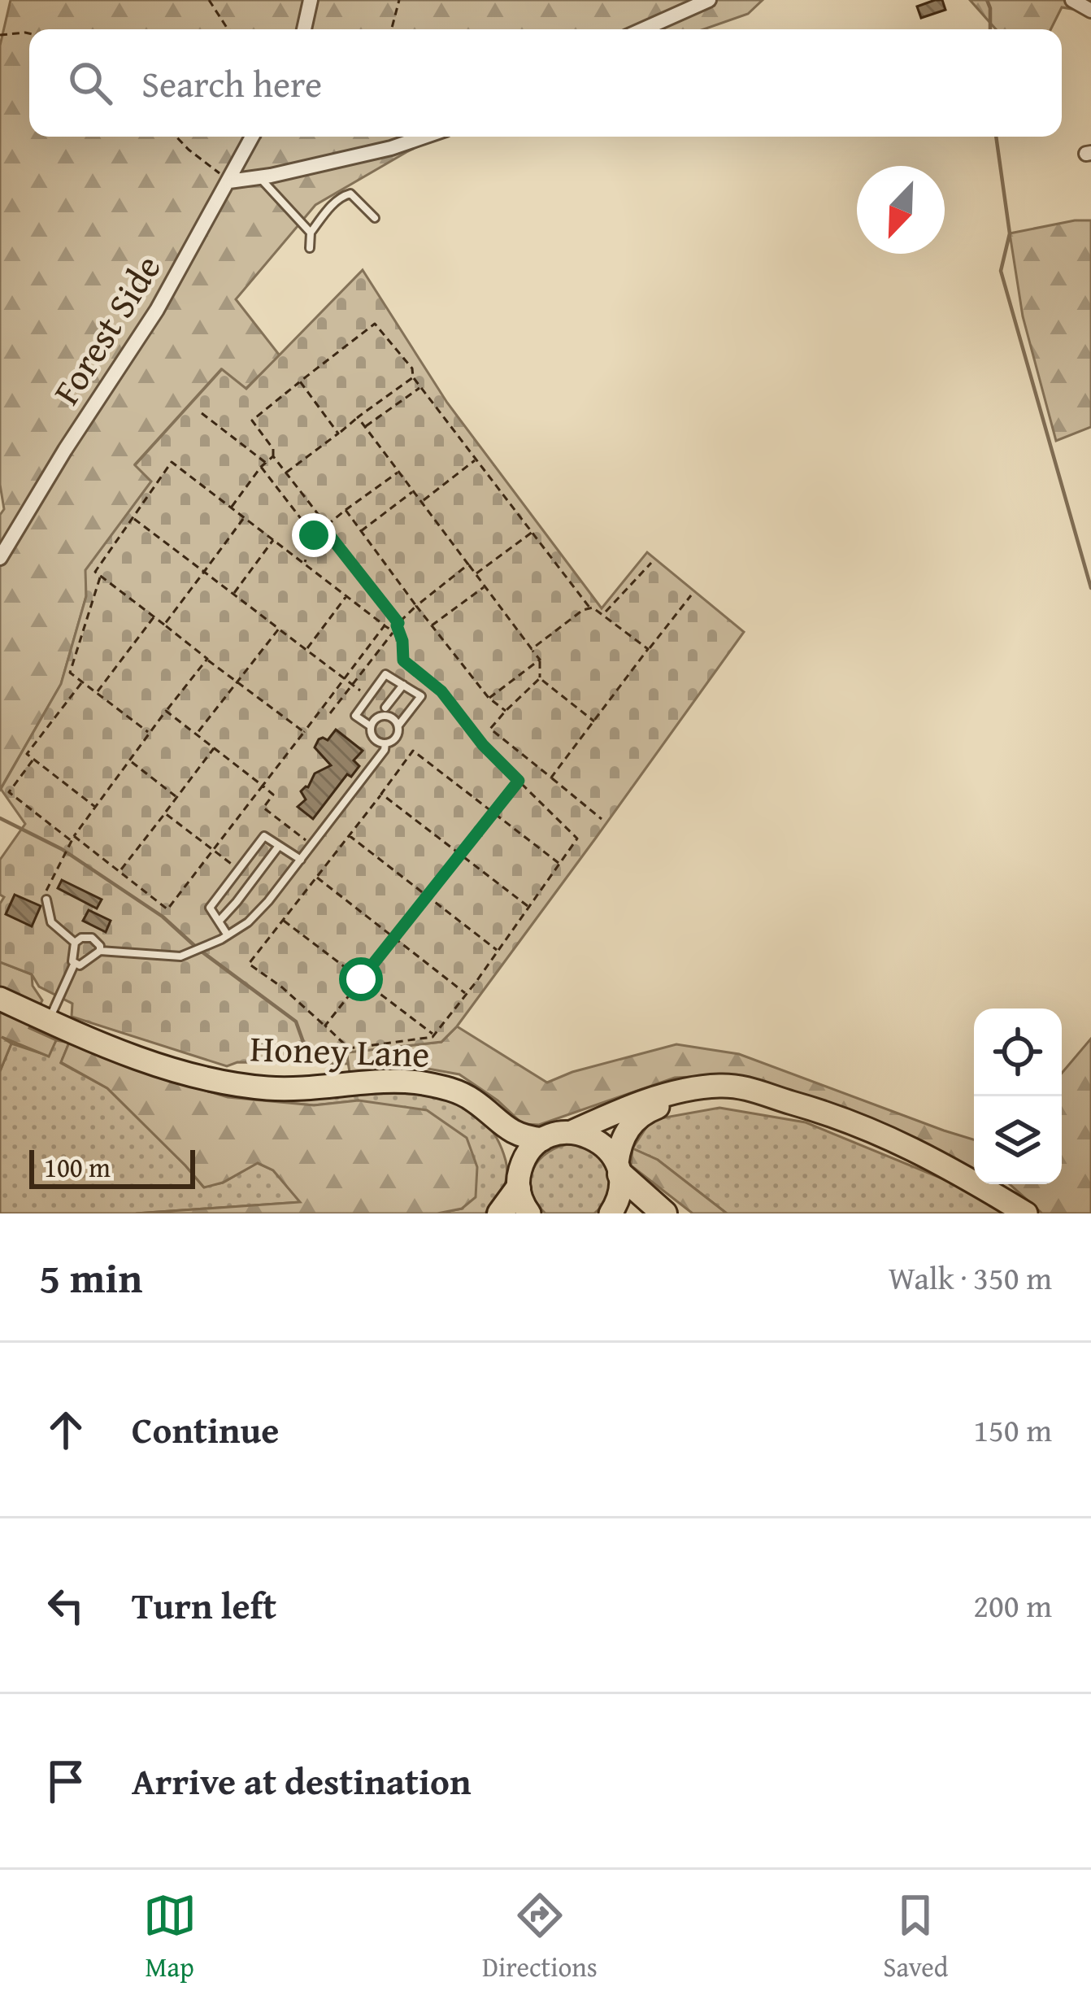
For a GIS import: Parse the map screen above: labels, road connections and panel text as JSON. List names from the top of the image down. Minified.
{"streets":{"main road":["Honey Lane"],"street":["Forest Side"]},"scale_bar":"100 m","north":"bottom left","page":{"search":"Search here","scale":"100 m","heading":["5 min","Walk · 350 m"],"list":[["Continue","150 m"],["Turn left","200 m"],"Arrive at destination"],"nav":["Map","Directions","Saved"]}}
